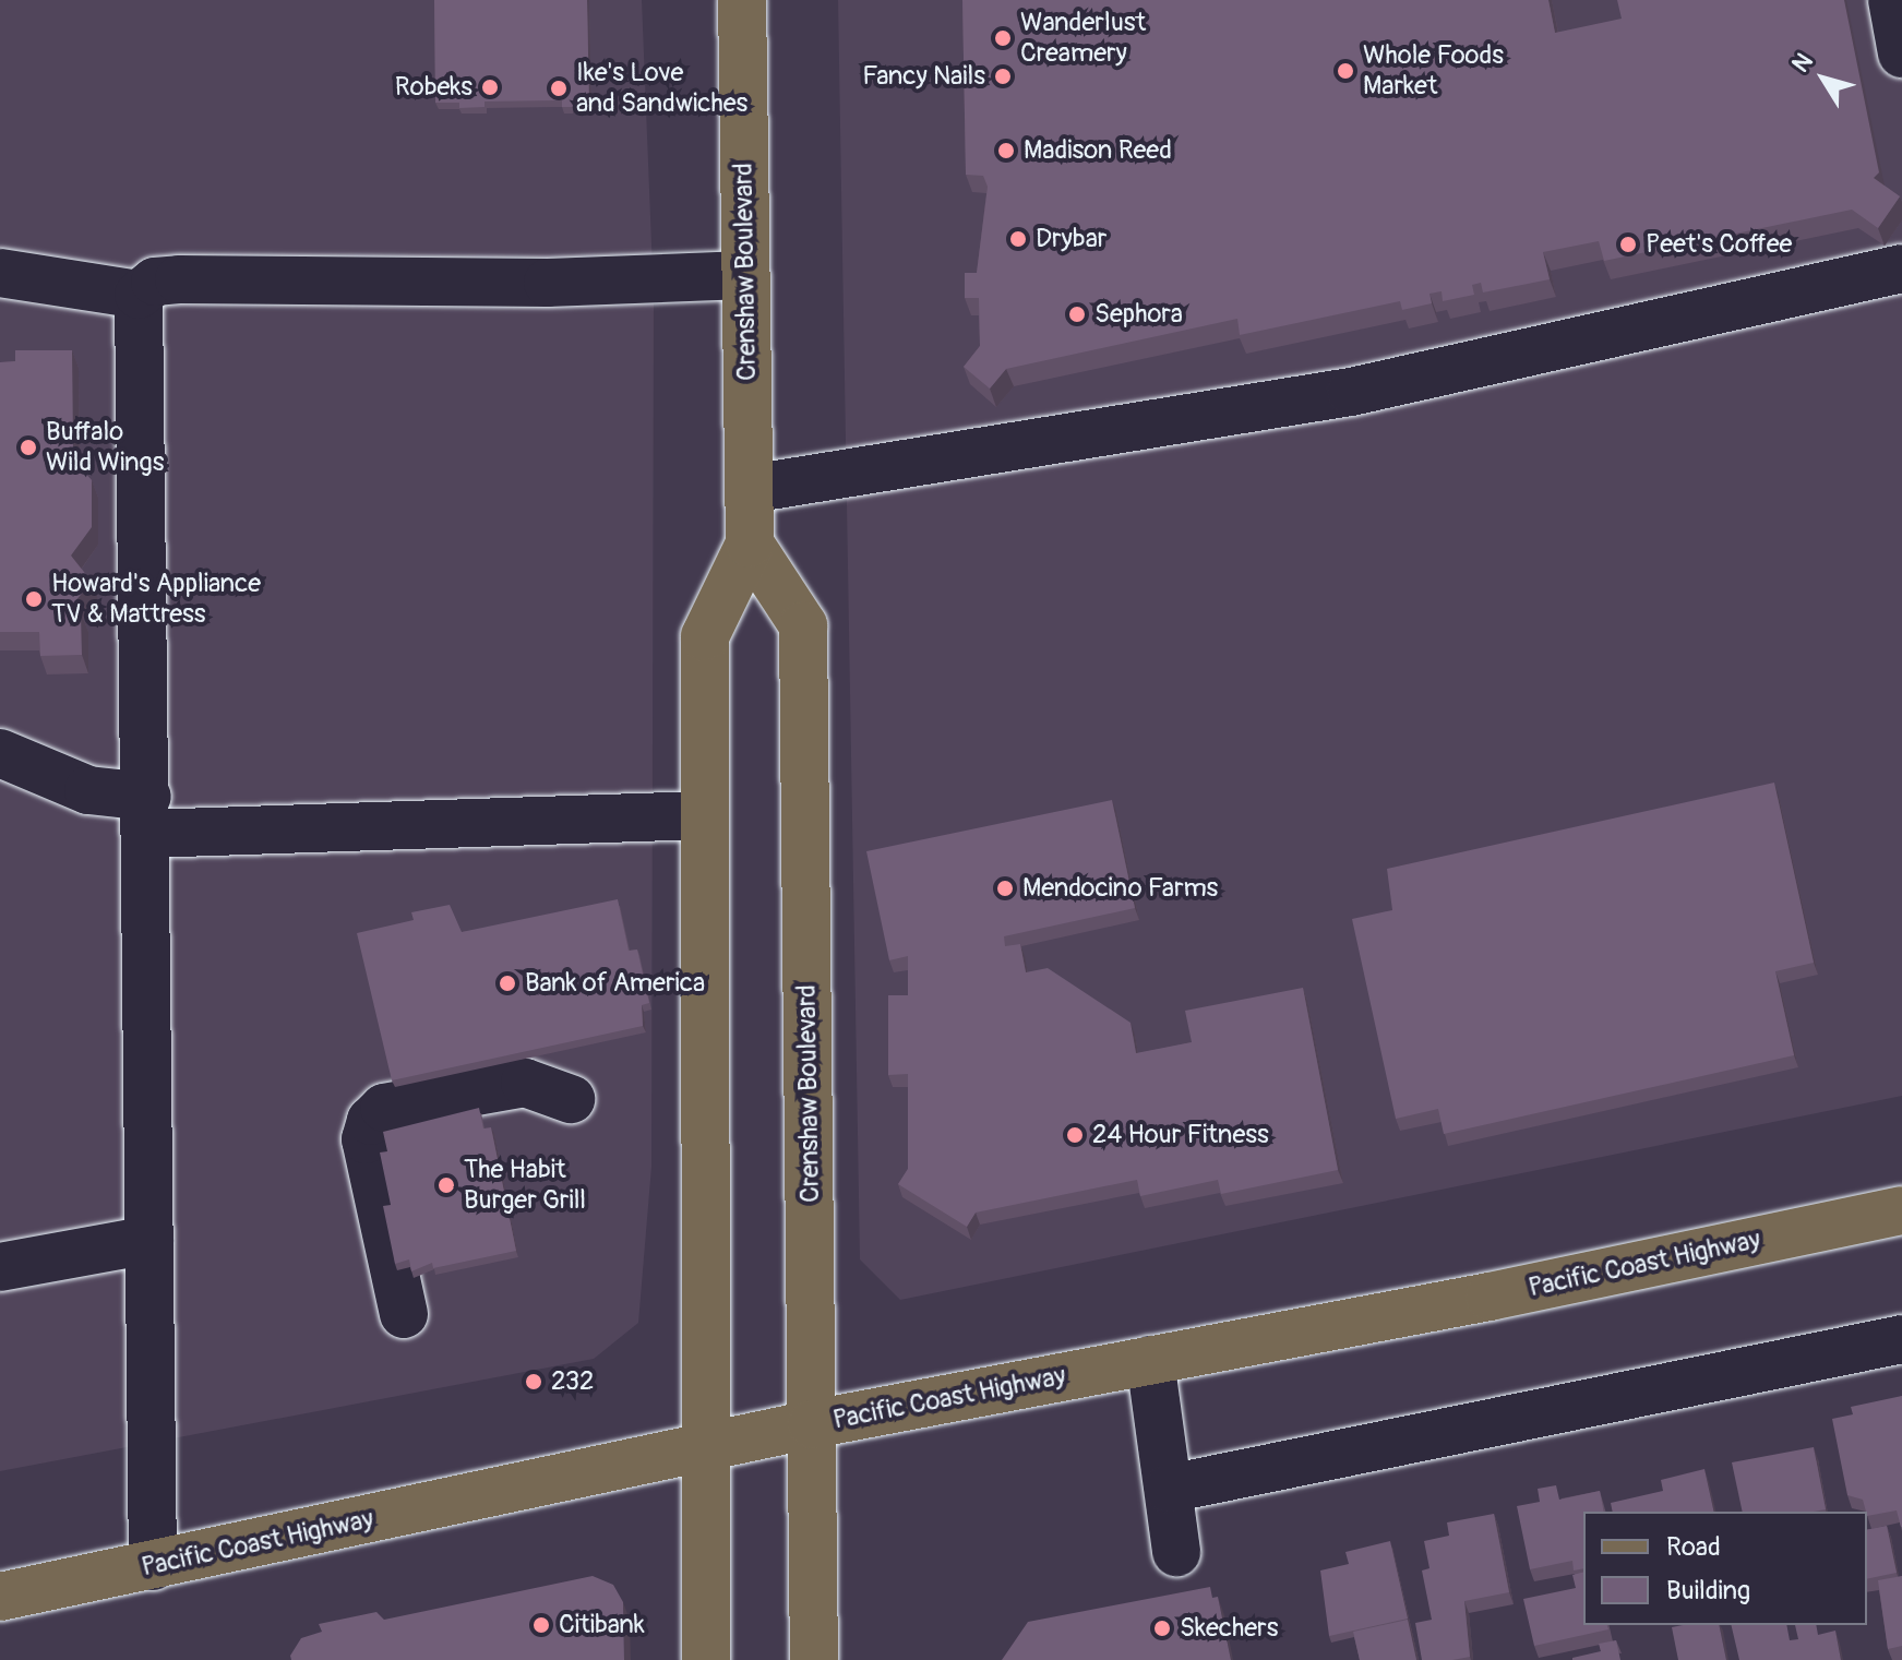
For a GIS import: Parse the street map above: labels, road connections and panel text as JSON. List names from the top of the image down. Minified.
{"streets":{"main road":["Crenshaw Boulevard","Pacific Coast Highway"]},"crossings":[["Crenshaw Boulevard","Pacific Coast Highway"]],"places":["Wanderlust Creamery","Whole Foods Market","Fancy Nails","Robeks","Ike's Love and Sandwiches","Madison Reed","Drybar","Peet's Coffee","Sephora","Buffalo Wild Wings","Howard's Appliance TV & Mattress","Mendocino Farms","Bank of America","24 Hour Fitness","The Habit Burger Grill","232","Citibank","Skechers"],"legend":["Road","Building"],"north":"top left"}
